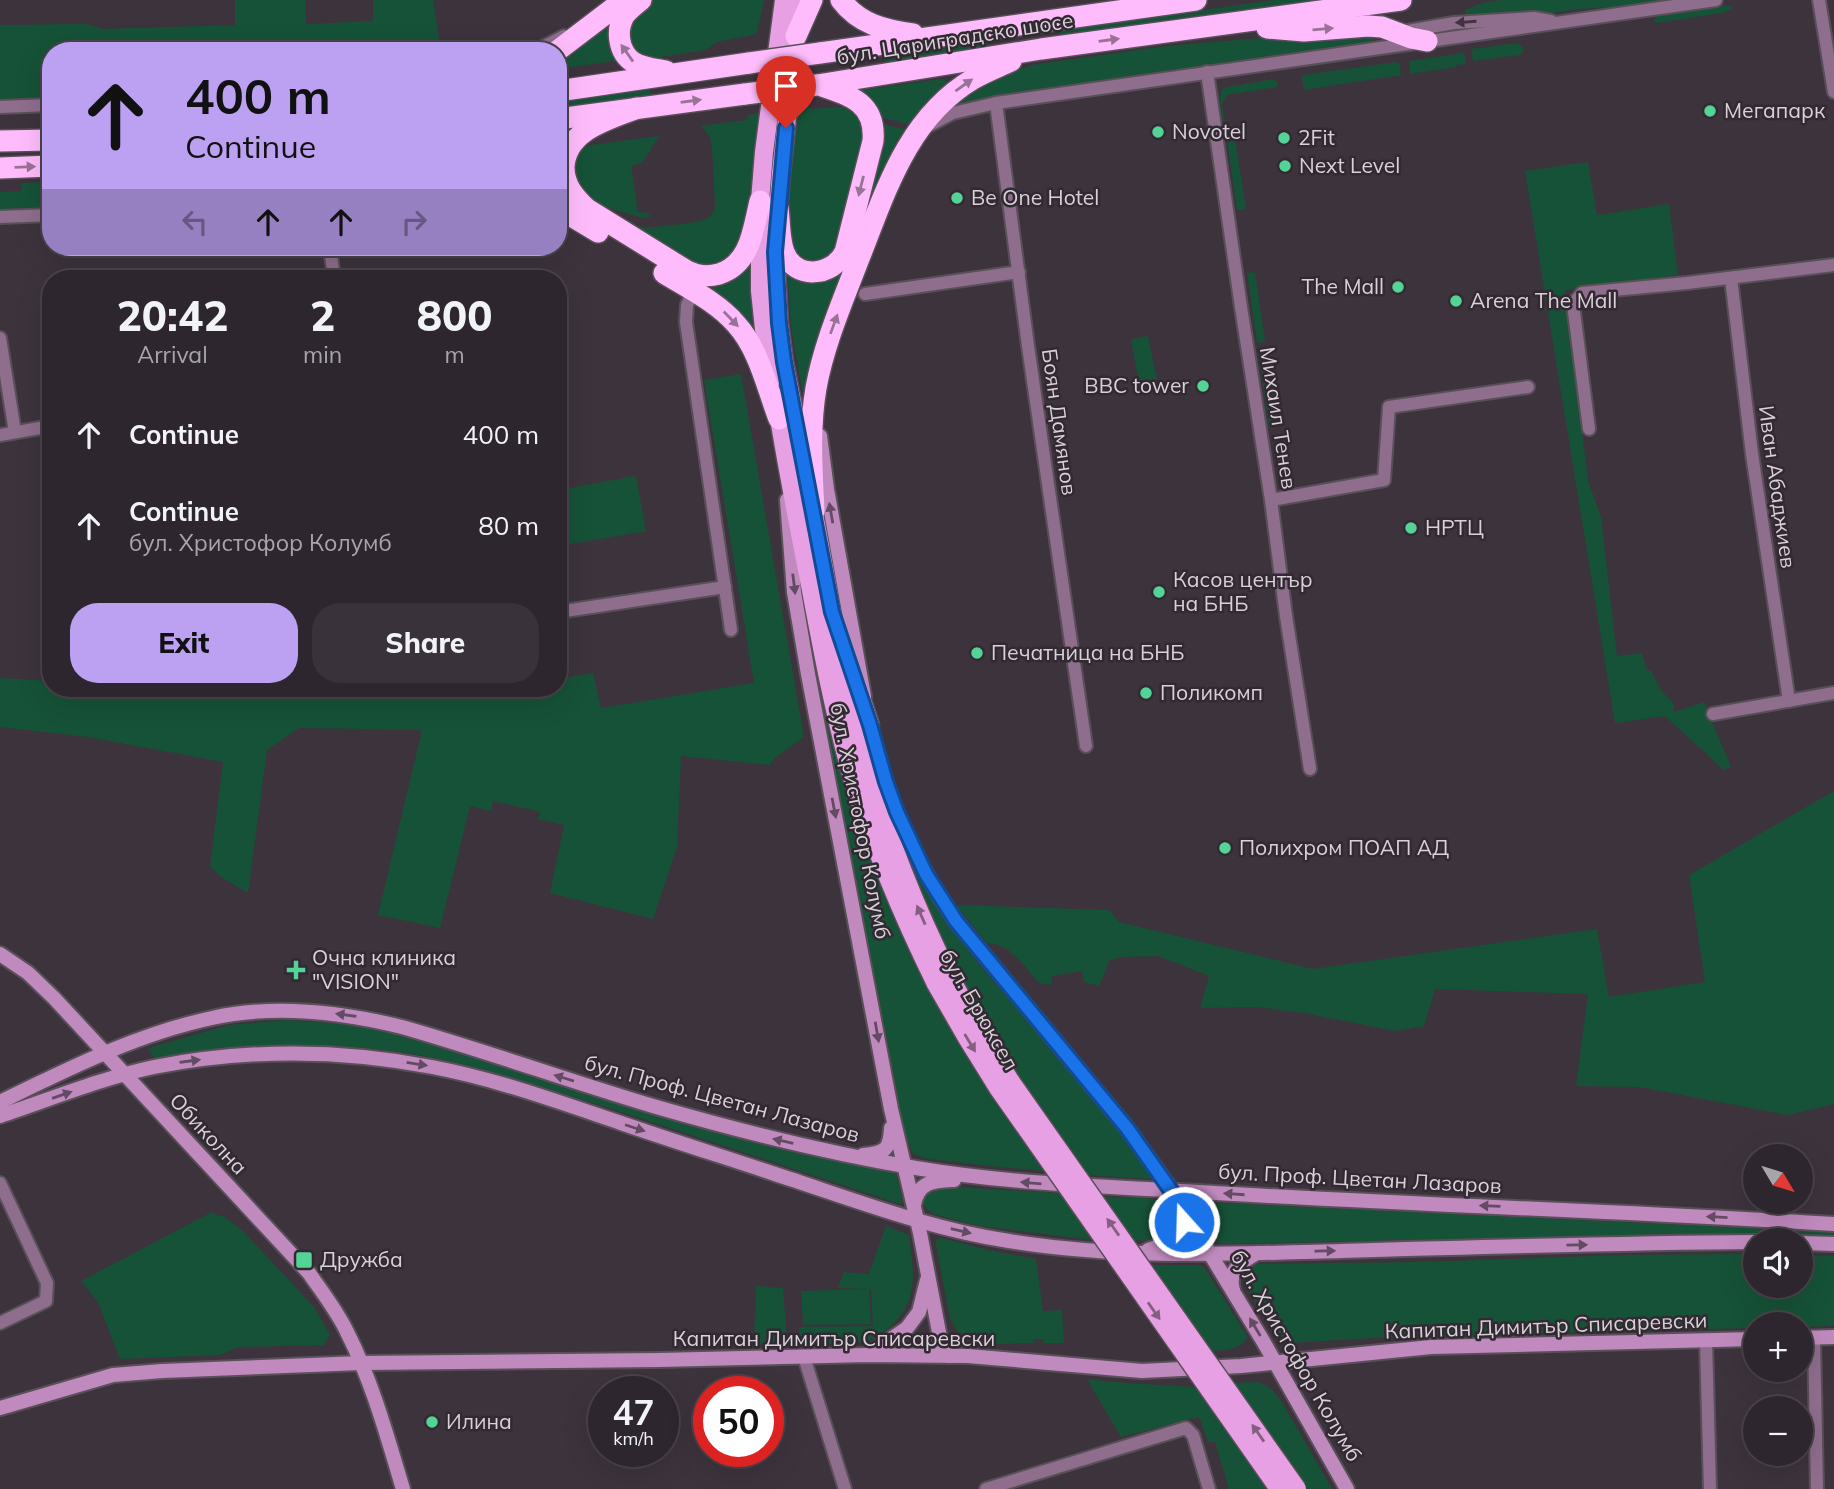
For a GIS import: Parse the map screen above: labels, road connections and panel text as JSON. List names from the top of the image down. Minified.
{"streets":{"highway":["бул. Цариградско шосе"],"main road":["бул. Христофор Колумб","бул. Брюксел","бул. Проф. Цветан Лазаров","Обиколна","Капитан Димитър Списаревски"],"street":["Михаил Тенев","Боян Дамянов","Иван Абаджиев"]},"crossings":[["бул. Христофор Колумб","бул. Брюксел"],["бул. Христофор Колумб","бул. Проф. Цветан Лазаров"],["бул. Христофор Колумб","Капитан Димитър Списаревски"],["бул. Проф. Цветан Лазаров","Обиколна"],["Обиколна","Капитан Димитър Списаревски"]],"places":{"other":["Мегапарк","Novotel","2Fit","Next Level","Be One Hotel","The Mall","Arena The Mall","BBC tower","НРТЦ","Касов център на БНБ","Печатница на БНБ","Поликомп","Полихром ПОАП АД","Илина"],"health":["Очна клиника \"VISION\""],"transit":["Дружба"]},"north":"bottom right","page":{"turn":["400 m","Continue"],"eta":["20:42","Arrival","2","min","800","m"],"list":[{"name":"Continue","value":"400 m"},{"name":"Continue","note":"бул. Христофор Колумб","value":"80 m"}],"buttons":["Exit","Share"],"map_buttons":["+","−"],"speed":"47 km/h","limit":"50"}}
